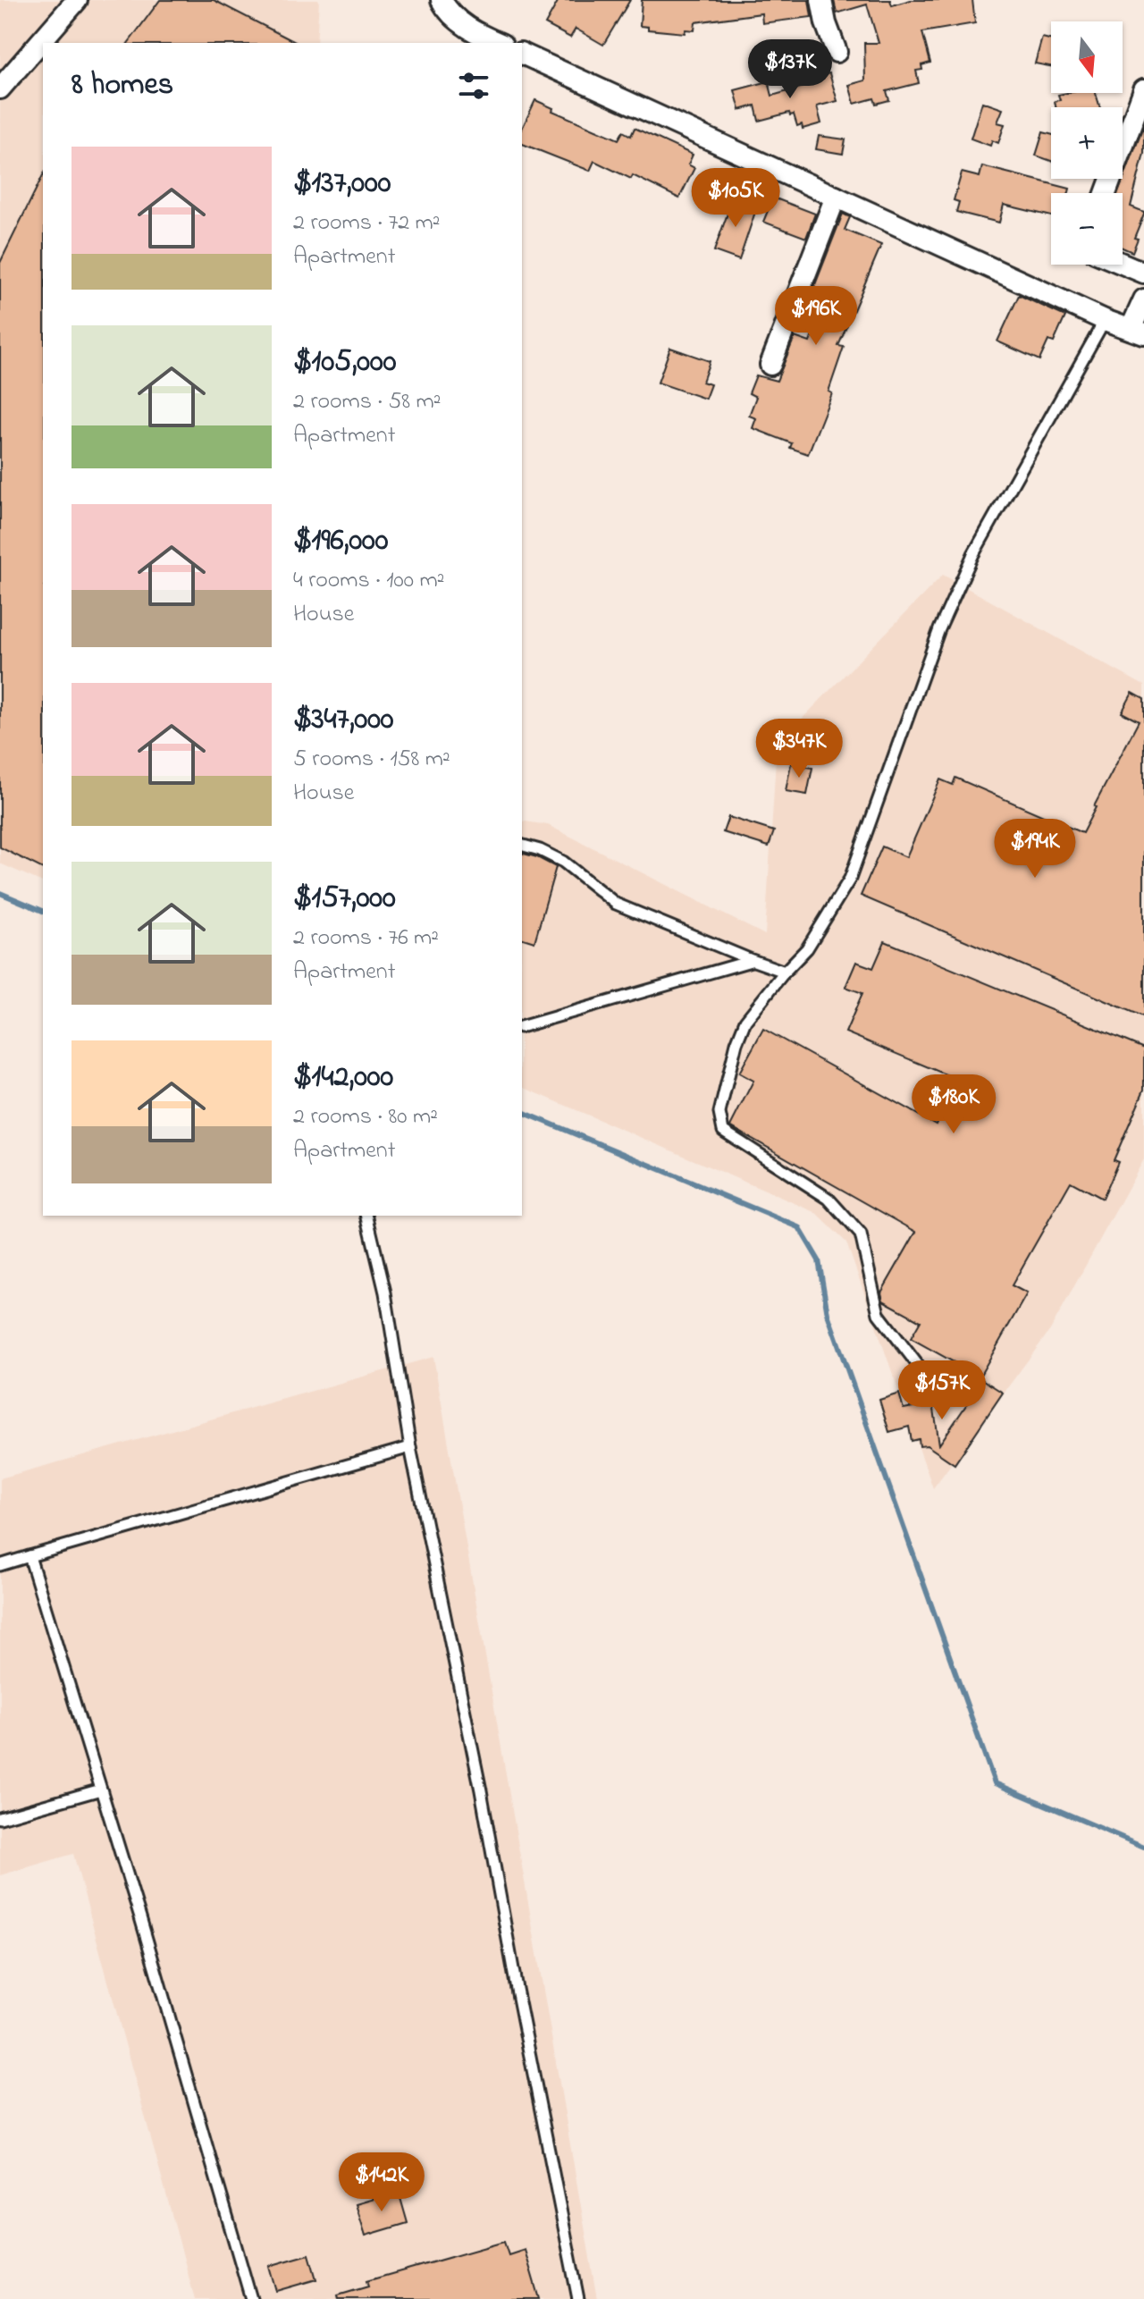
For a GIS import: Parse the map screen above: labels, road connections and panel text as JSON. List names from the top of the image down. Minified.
{"north":"bottom","page":{"map_buttons":["+","−"],"price":["$137K","$105K","$196K","$347K","$194K","$180K","$157K","$142K"],"heading":"8 homes","list":[{"name":"$137,000","note":"2 rooms · 72 m² · Apartment"},{"name":"$105,000","note":"2 rooms · 58 m² · Apartment"},{"name":"$196,000","note":"4 rooms · 100 m² · House"},{"name":"$347,000","note":"5 rooms · 158 m² · House"},{"name":"$157,000","note":"2 rooms · 76 m² · Apartment"},{"name":"$142,000","note":"2 rooms · 80 m² · Apartment"}]}}
